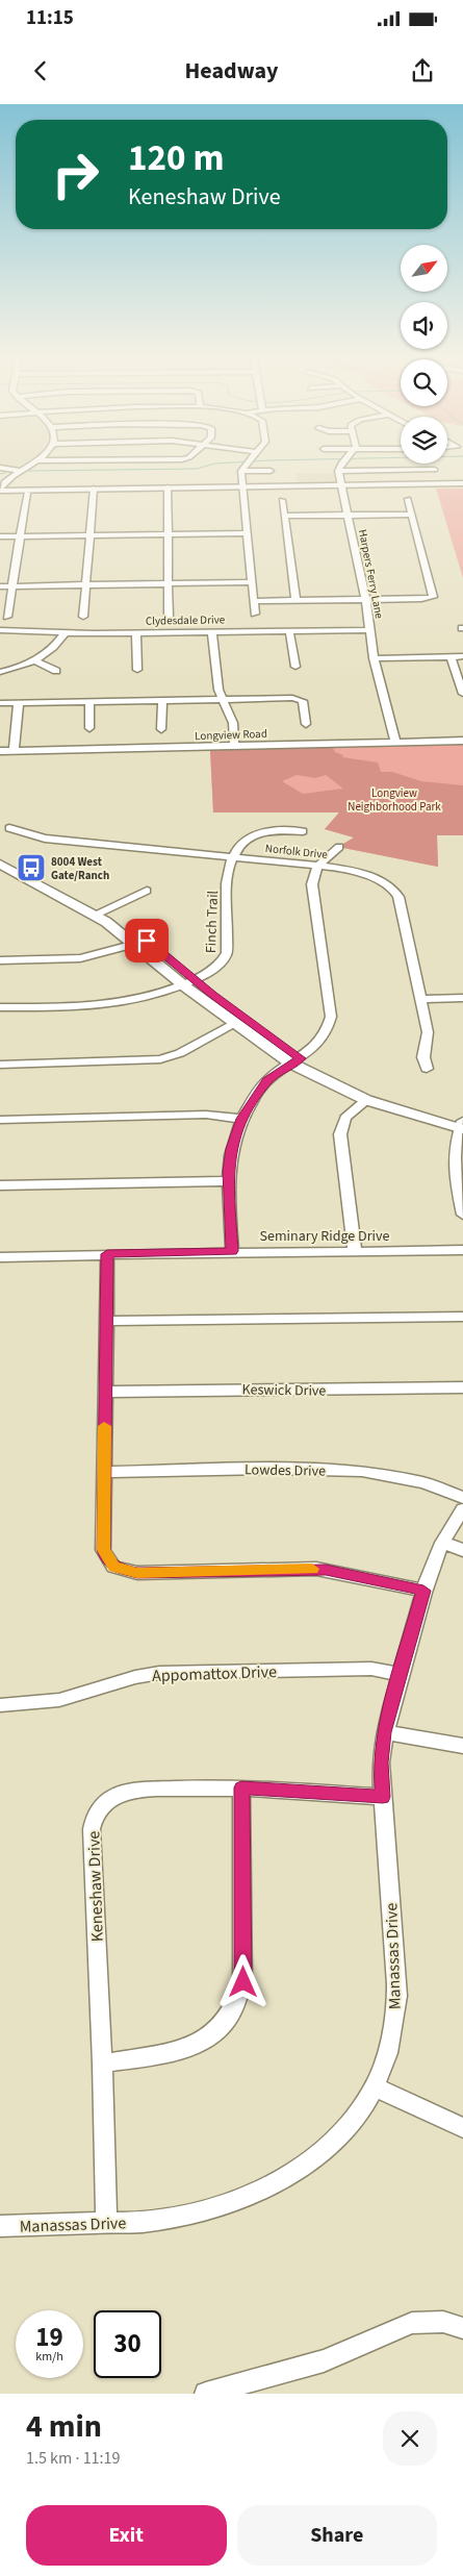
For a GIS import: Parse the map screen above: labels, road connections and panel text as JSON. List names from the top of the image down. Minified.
{"streets":{"street":["Harpers Ferry Lane","Clydesdale Drive","Longview Road","Norfolk Drive","Finch Trail","Seminary Ridge Drive","Keswick Drive","Lowdes Drive","Appomattox Drive","Keneshaw Drive","Manassas Drive"]},"crossings":[["Harpers Ferry Lane","Clydesdale Drive"],["Harpers Ferry Lane","Longview Road"],["Norfolk Drive","Finch Trail"],["Appomattox Drive","Manassas Drive"],["Keneshaw Drive","Manassas Drive"]],"parks":["Longview Neighborhood Park"],"places":{"bus stop":["8004 West Gate/Ranch"]},"north":"top right","page":{"status":"11:15","header":"Headway","turn":["120 m","Keneshaw Drive"],"speed":"19 km/h","limit":"30","heading":["4 min","1.5 km · 11:19"],"buttons":["Exit","Share"]}}
